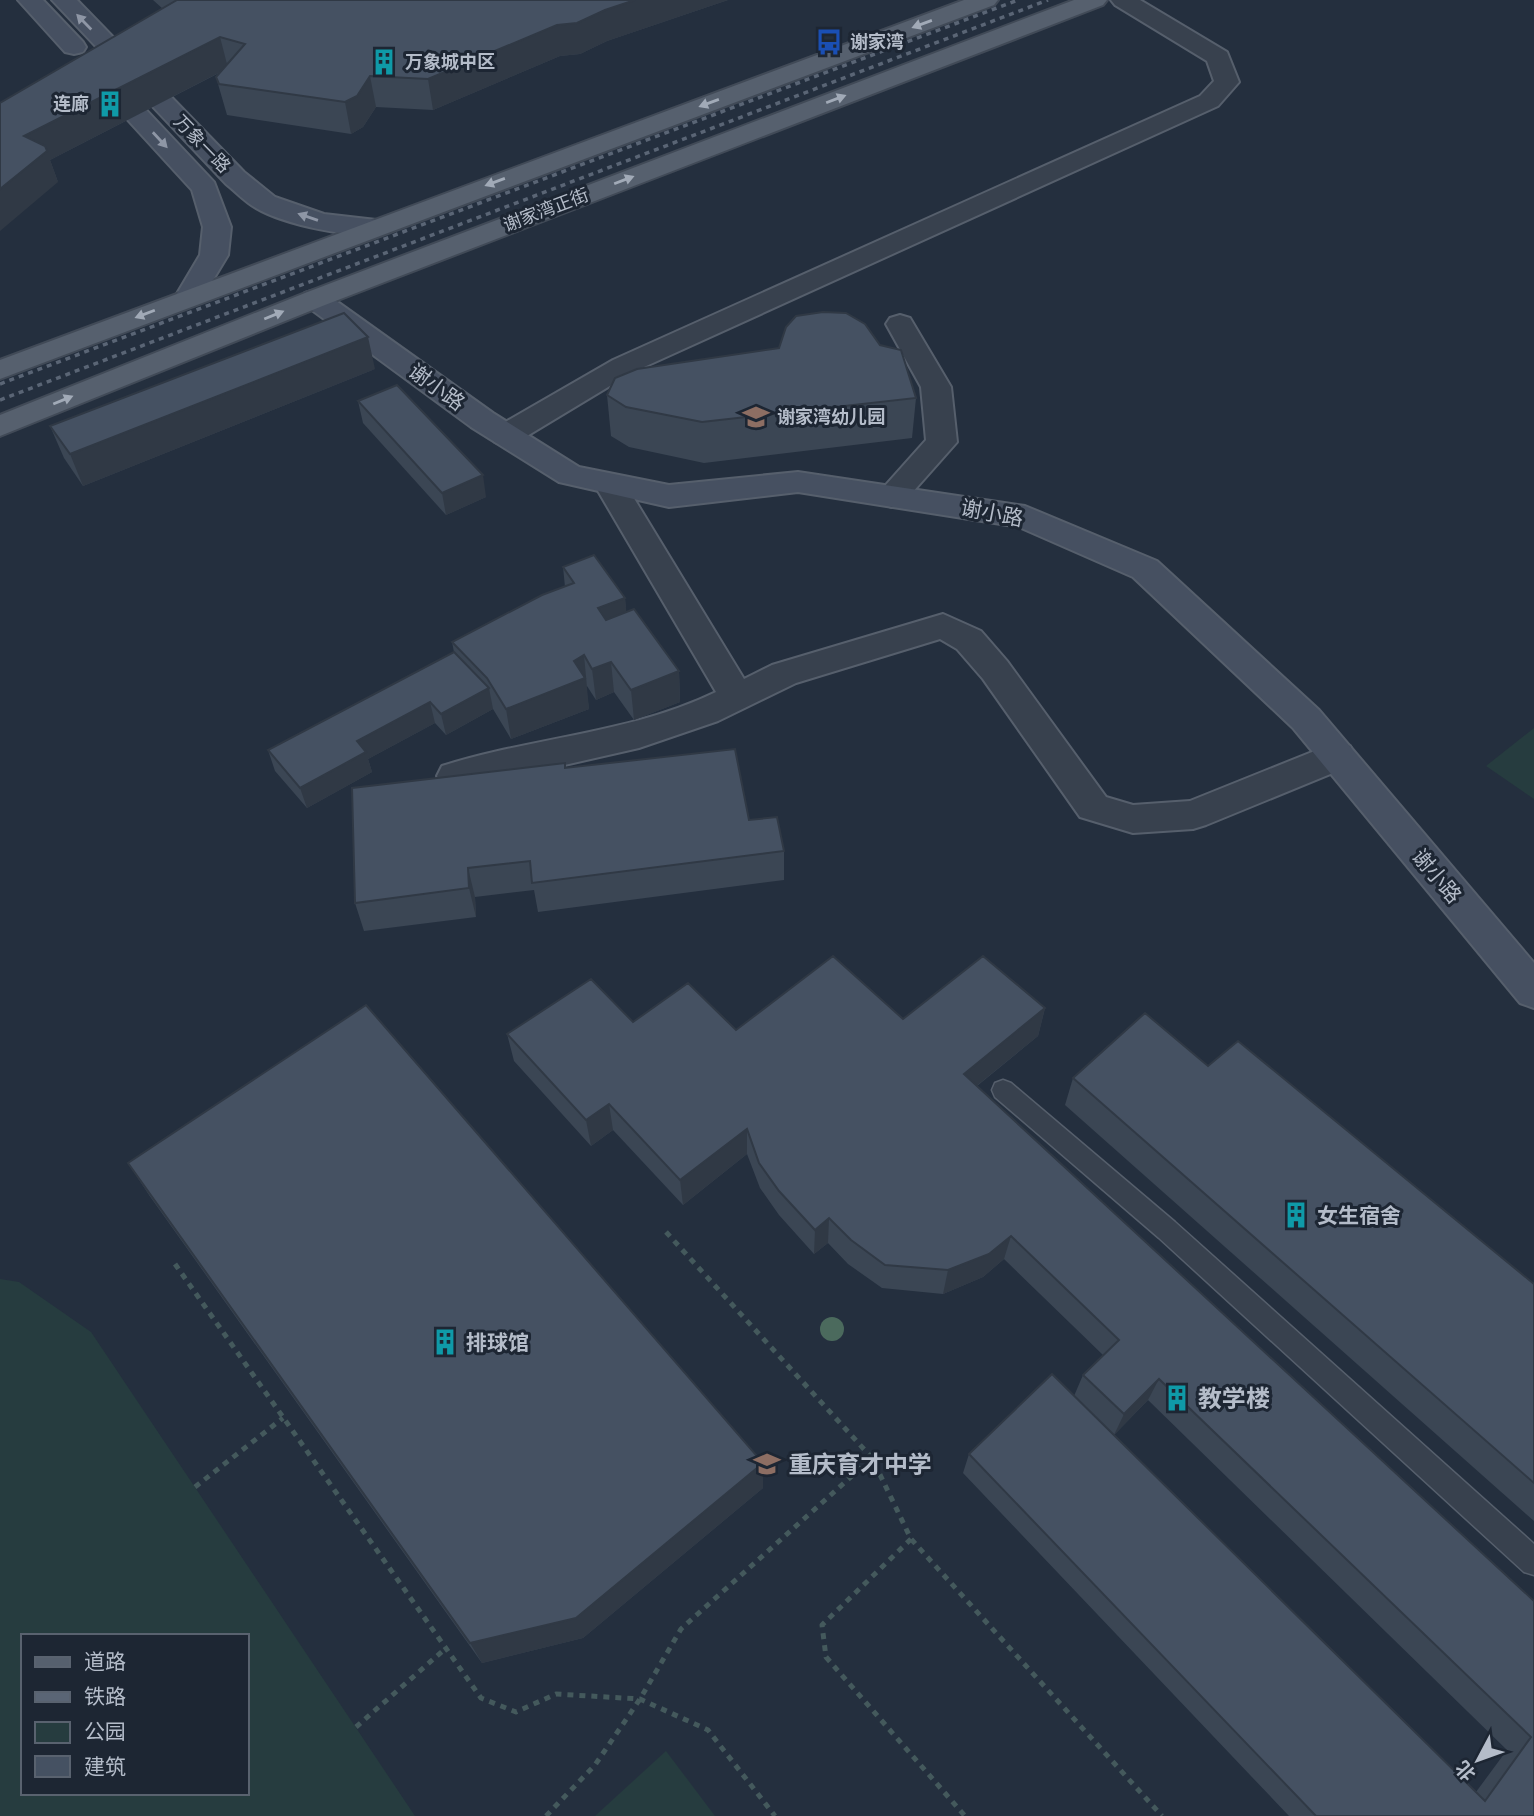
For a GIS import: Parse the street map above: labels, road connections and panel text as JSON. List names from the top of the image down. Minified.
{"streets":{"main road":["谢家湾正街"],"street":["万象一路","谢小路"]},"crossings":[["谢家湾正街","谢小路"]],"places":{"bus stop":["谢家湾"],"building":["万象城中区","连廊","女生宿舍","排球馆","教学楼"],"school or university":["谢家湾幼儿园","重庆育才中学"]},"legend":["道路","铁路","公园","建筑"],"north":"bottom left"}
